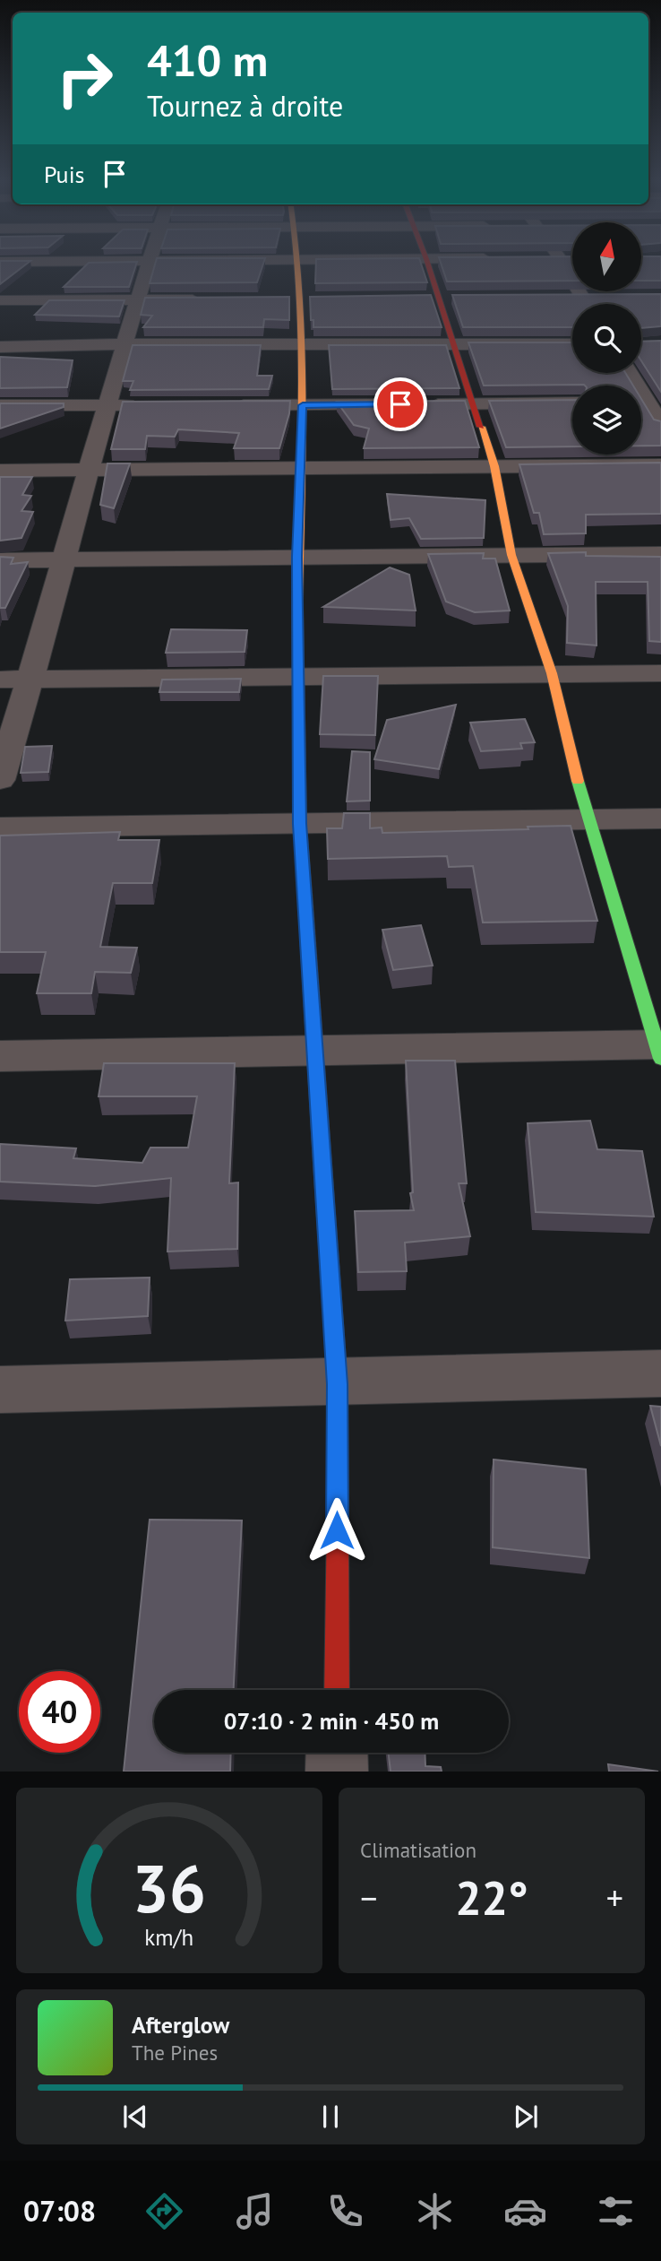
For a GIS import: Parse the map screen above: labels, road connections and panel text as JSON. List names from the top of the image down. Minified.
{"north":"top","page":{"turn":["410 m","Tournez à droite"],"then":"Puis","limit":"40","trip":"07:10 · 2 min · 450 m","tile":"Climatisation","heat":["−","22°","+"],"song":["Afterglow","The Pines"],"tabs":"07:08","gauge":["36","km/h"]}}
